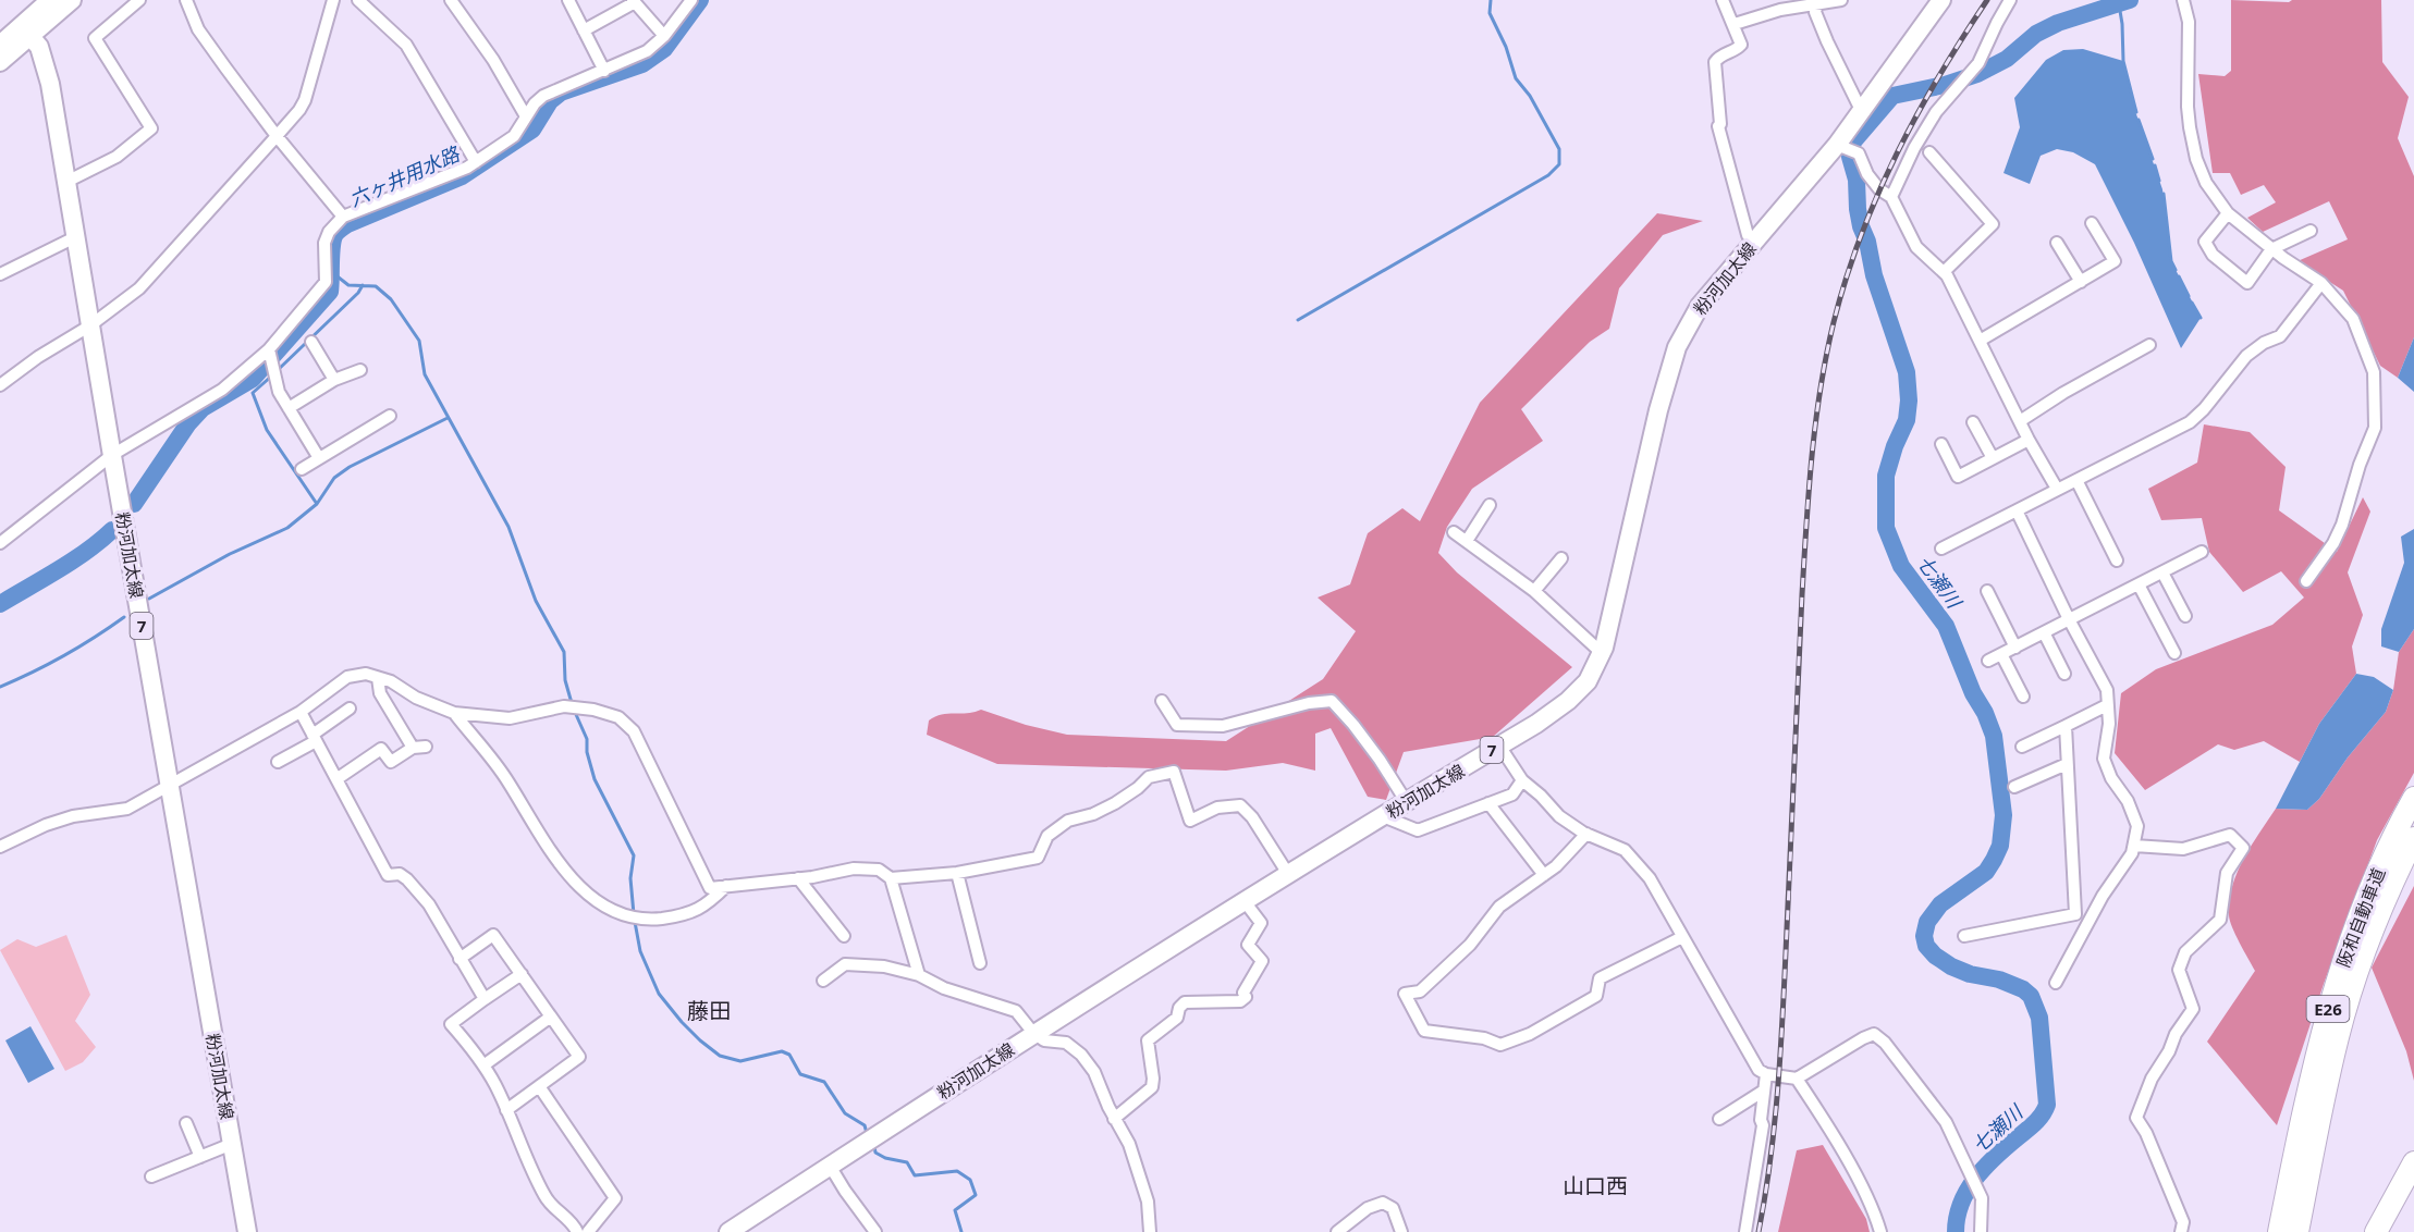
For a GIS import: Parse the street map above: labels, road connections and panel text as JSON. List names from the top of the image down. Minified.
{"streets":{"highway":["阪和自動車道","E26"],"main road":["粉河加太線","7"]},"districts":["藤田","山口西"],"water":["六ヶ井用水路","七瀬川"]}
